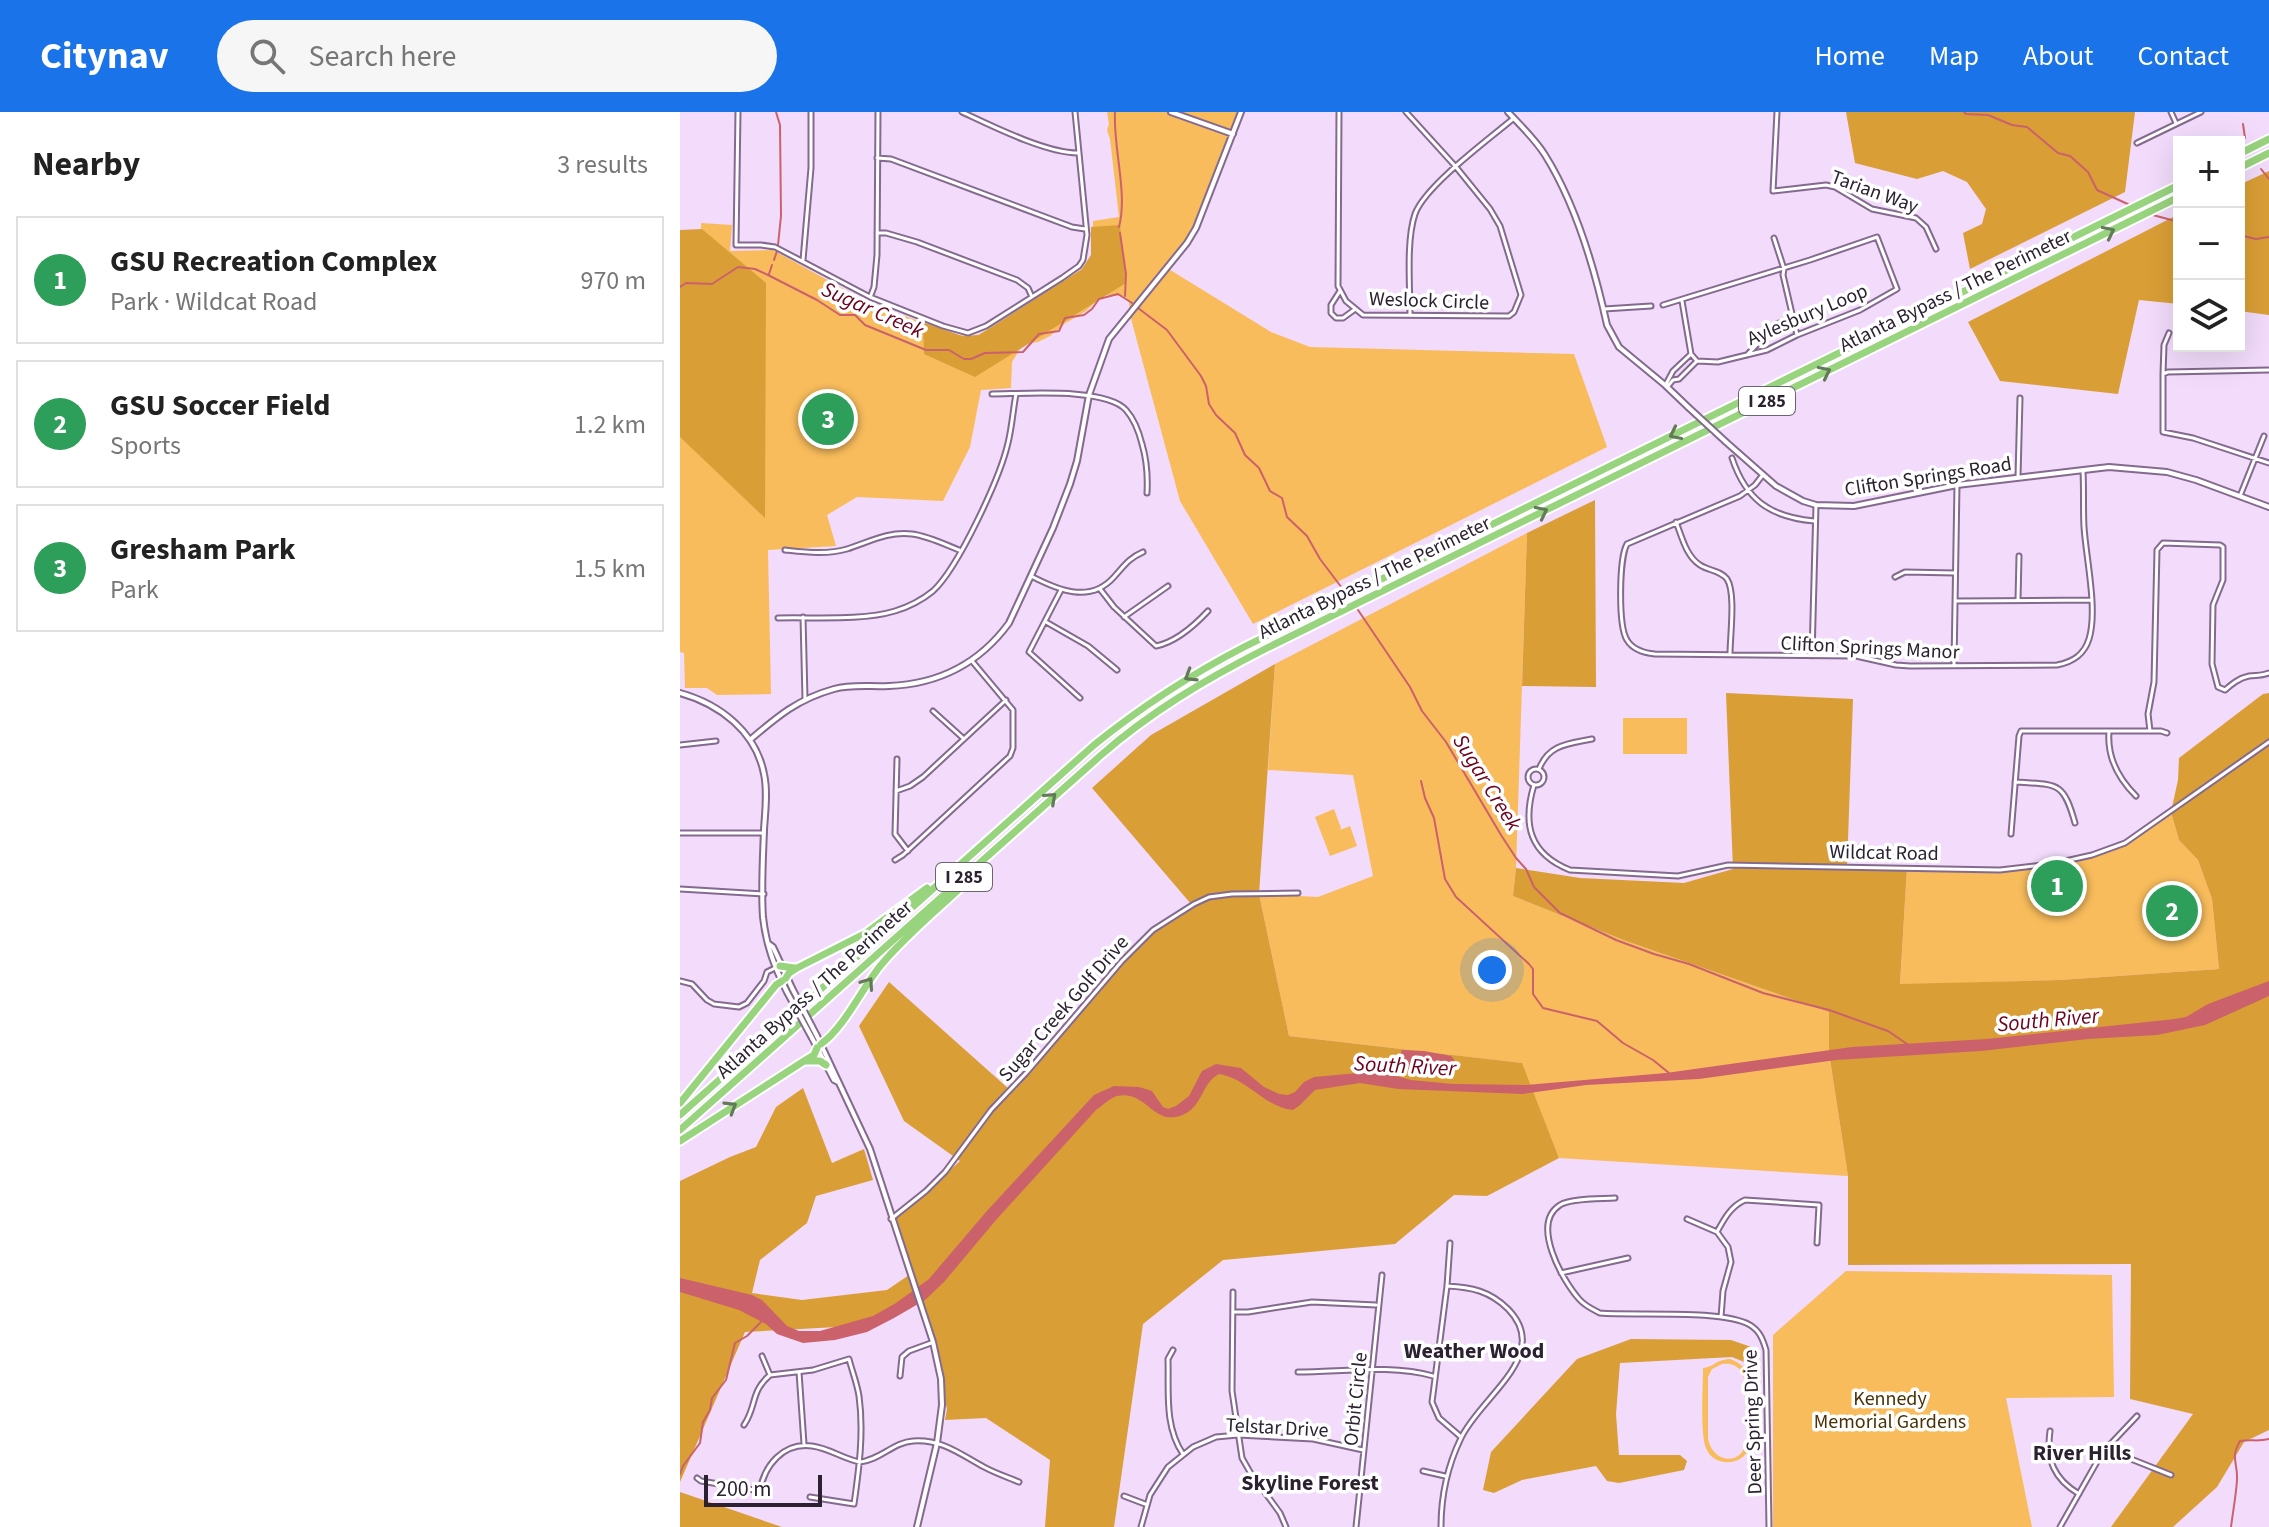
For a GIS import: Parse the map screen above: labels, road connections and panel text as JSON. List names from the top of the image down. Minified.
{"streets":{"highway":["Atlanta Bypass / The Perimeter","I 285"],"street":["Tarian Way","Weslock Circle","Aylesbury Loop","Clifton Springs Road","Clifton Springs Manor","Wildcat Road","Sugar Creek Golf Drive","Orbit Circle","Deer Spring Drive","Telstar Drive"]},"crossings":[["Clifton Springs Road","Clifton Springs Manor"],["Orbit Circle","Telstar Drive"]],"districts":["Weather Wood","River Hills","Skyline Forest"],"water":["Sugar Creek","South River"],"parks":["Kennedy Memorial Gardens"],"scale_bar":"200 m","page":{"header":"Citynav","search":"Search here","nav":["Home","Map","About","Contact"],"heading":["Nearby","3 results"],"map_buttons":["+","−"],"list":[{"mark":"1","name":"GSU Recreation Complex","note":"Park · Wildcat Road","value":"970 m"},{"mark":"2","name":"GSU Soccer Field","note":"Sports","value":"1.2 km"},{"mark":"3","name":"Gresham Park","note":"Park","value":"1.5 km"}],"pins":["3","1","2"],"scale":"200 m"}}
